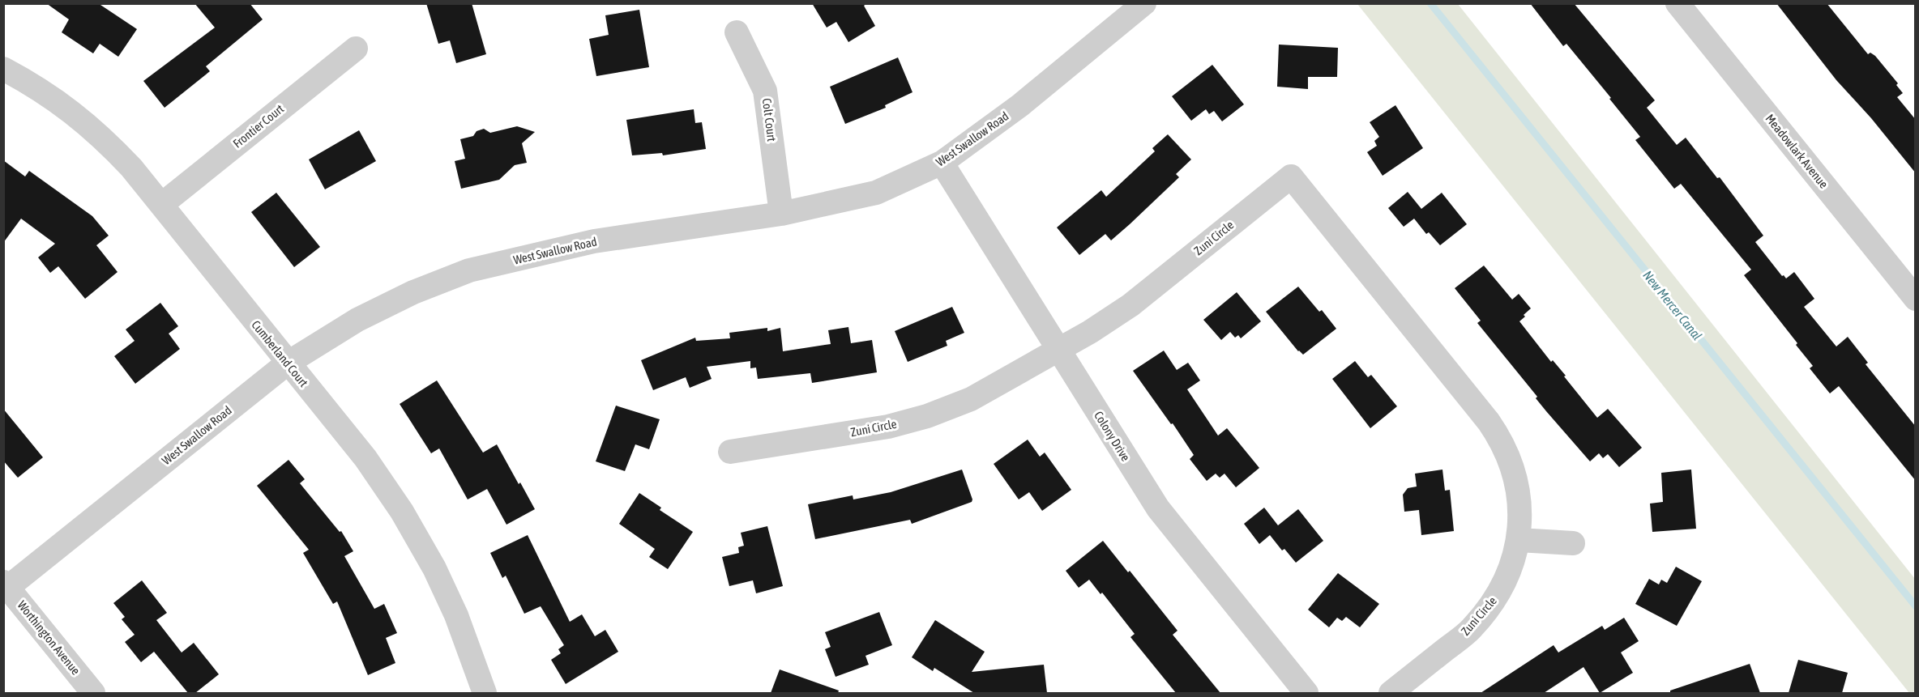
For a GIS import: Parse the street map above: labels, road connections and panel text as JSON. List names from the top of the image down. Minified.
{"streets":{"street":["Colt Court","Frontier Court","West Swallow Road","Meadowlark Avenue","Zuni Circle","Cumberland Court","Colony Drive","Worthington Avenue"]},"crossings":[["Colt Court","West Swallow Road"],["Frontier Court","Cumberland Court"],["West Swallow Road","Cumberland Court"],["West Swallow Road","Colony Drive"],["West Swallow Road","Worthington Avenue"],["Zuni Circle","Colony Drive"]],"water":["New Mercer Canal"]}
